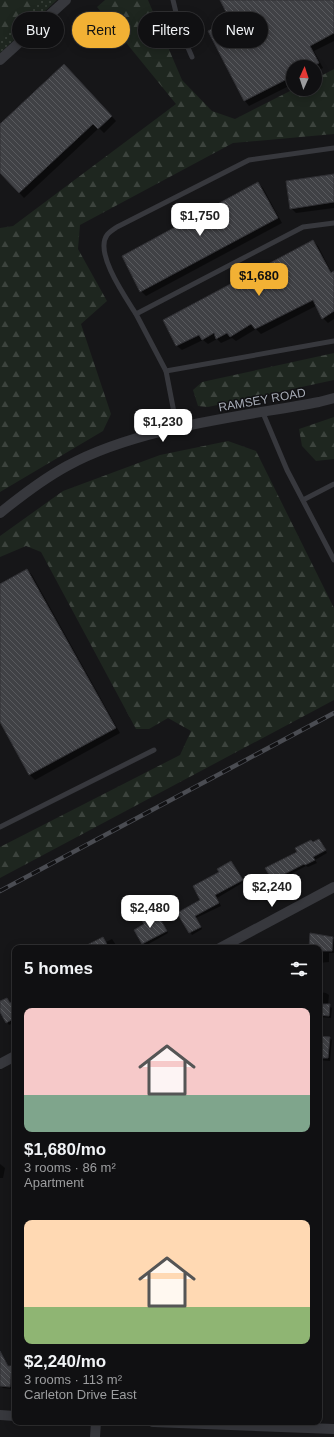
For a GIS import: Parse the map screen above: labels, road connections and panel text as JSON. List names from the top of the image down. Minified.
{"streets":{"street":["RAMSEY ROAD"]},"north":"top","page":{"chip":["Buy","Rent","Filters","New"],"price":["$1,750","$1,680","$1,230","$2,240","$2,480"],"heading":"5 homes","list":[{"name":"$1,680/mo","note":"3 rooms · 86 m² · Apartment"},{"name":"$2,240/mo","note":"3 rooms · 113 m² · Carleton Drive East"}]}}
